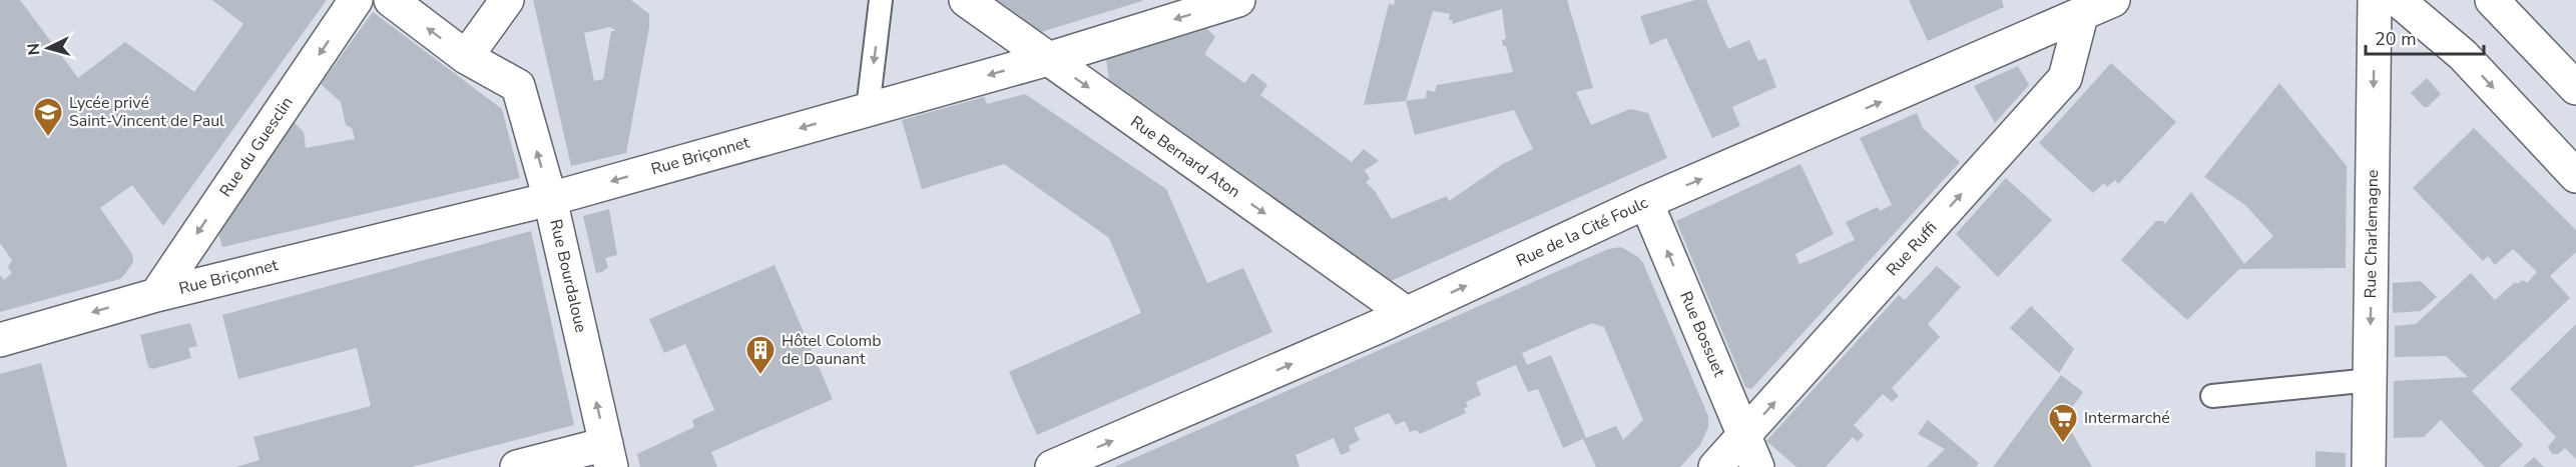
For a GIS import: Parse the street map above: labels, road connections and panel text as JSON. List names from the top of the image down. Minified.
{"streets":{"street":["Rue du Guesclin","Rue Briçonnet","Rue Bernard Aton","Rue de la Cité Foulc","Rue Charlemagne","Rue Ruffi","Rue Bourdaloue","Rue Bossuet"]},"crossings":[["Rue du Guesclin","Rue Briçonnet"],["Rue Briçonnet","Rue Bernard Aton"],["Rue Briçonnet","Rue Bourdaloue"],["Rue Bernard Aton","Rue de la Cité Foulc"],["Rue de la Cité Foulc","Rue Ruffi"],["Rue de la Cité Foulc","Rue Bossuet"],["Rue Ruffi","Rue Bossuet"]],"one_way":["Rue du Guesclin","Rue Briçonnet","Rue Bernard Aton","Rue de la Cité Foulc","Rue Charlemagne","Rue Ruffi","Rue Bourdaloue","Rue Bossuet"],"places":{"school or university":["Lycée privé Saint-Vincent de Paul"],"building":["Hôtel Colomb de Daunant"],"supermarket":["Intermarché"]},"scale_bar":"20 m","north":"left"}
